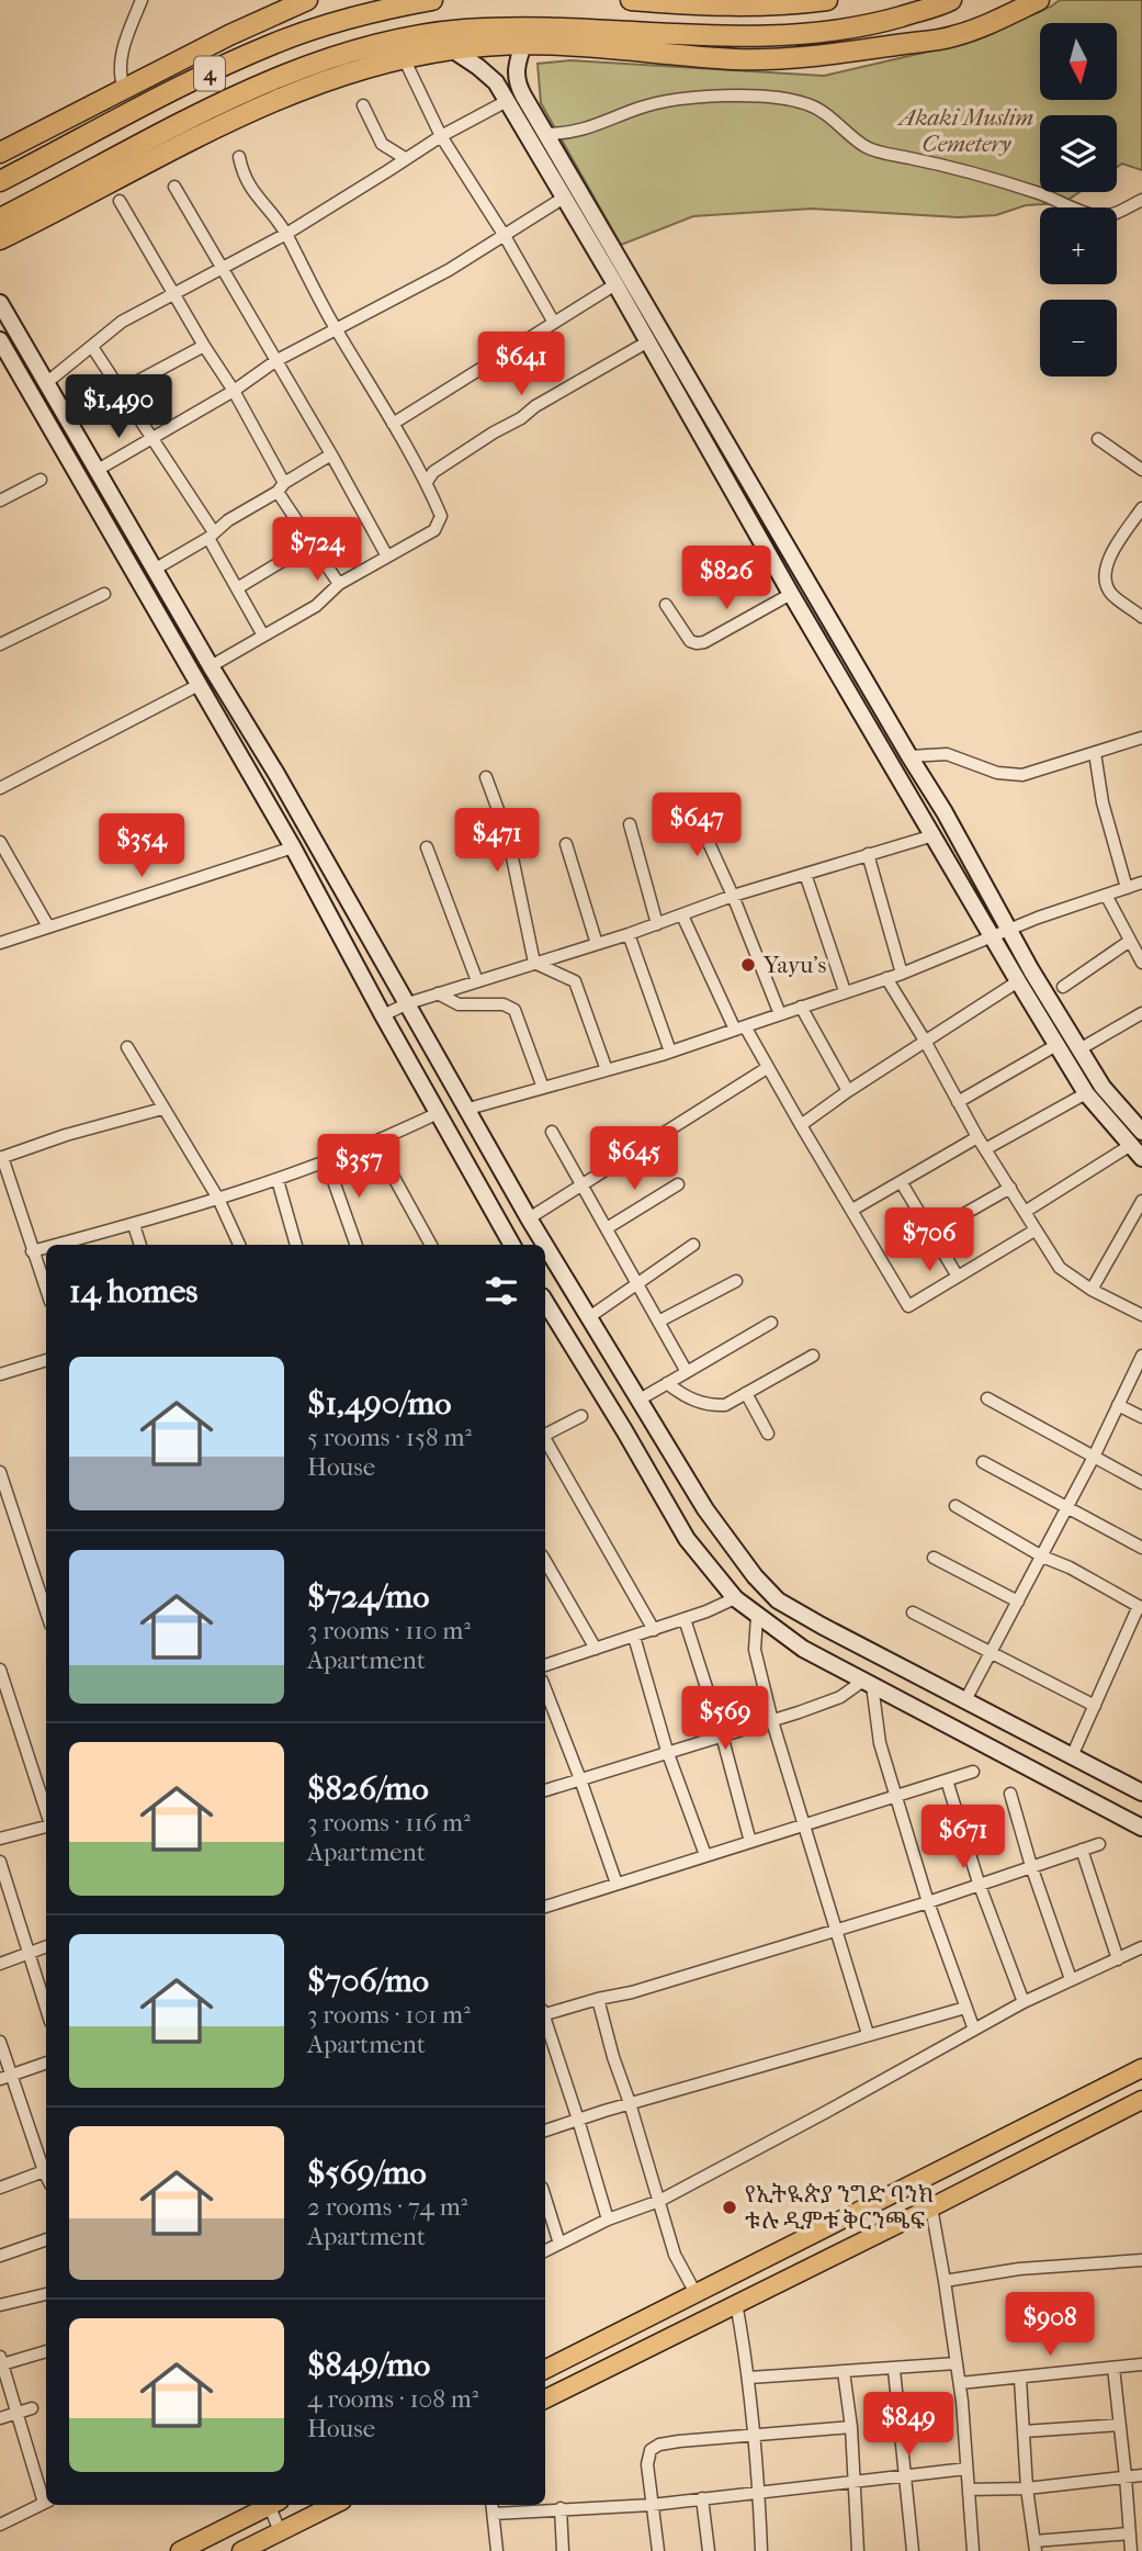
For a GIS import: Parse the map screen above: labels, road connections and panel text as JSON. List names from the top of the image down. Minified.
{"streets":{"highway":["4"]},"parks":["Akaki Muslim Cemetery"],"places":["Yayu's","የኢትዪጵያ ንግድ ባንክ ቱሉ ዲምቱ ቅርንጫፍ"],"north":"bottom","page":{"map_buttons":["+","−"],"price":["$641","$1,490","$724","$826","$647","$471","$354","$645","$357","$706","$569","$671","$908","$849"],"heading":"14 homes","list":[{"name":"$1,490/mo","note":"5 rooms · 158 m² · House"},{"name":"$724/mo","note":"3 rooms · 110 m² · Apartment"},{"name":"$826/mo","note":"3 rooms · 116 m² · Apartment"},{"name":"$706/mo","note":"3 rooms · 101 m² · Apartment"},{"name":"$569/mo","note":"2 rooms · 74 m² · Apartment"},{"name":"$849/mo","note":"4 rooms · 108 m² · House"}]}}
